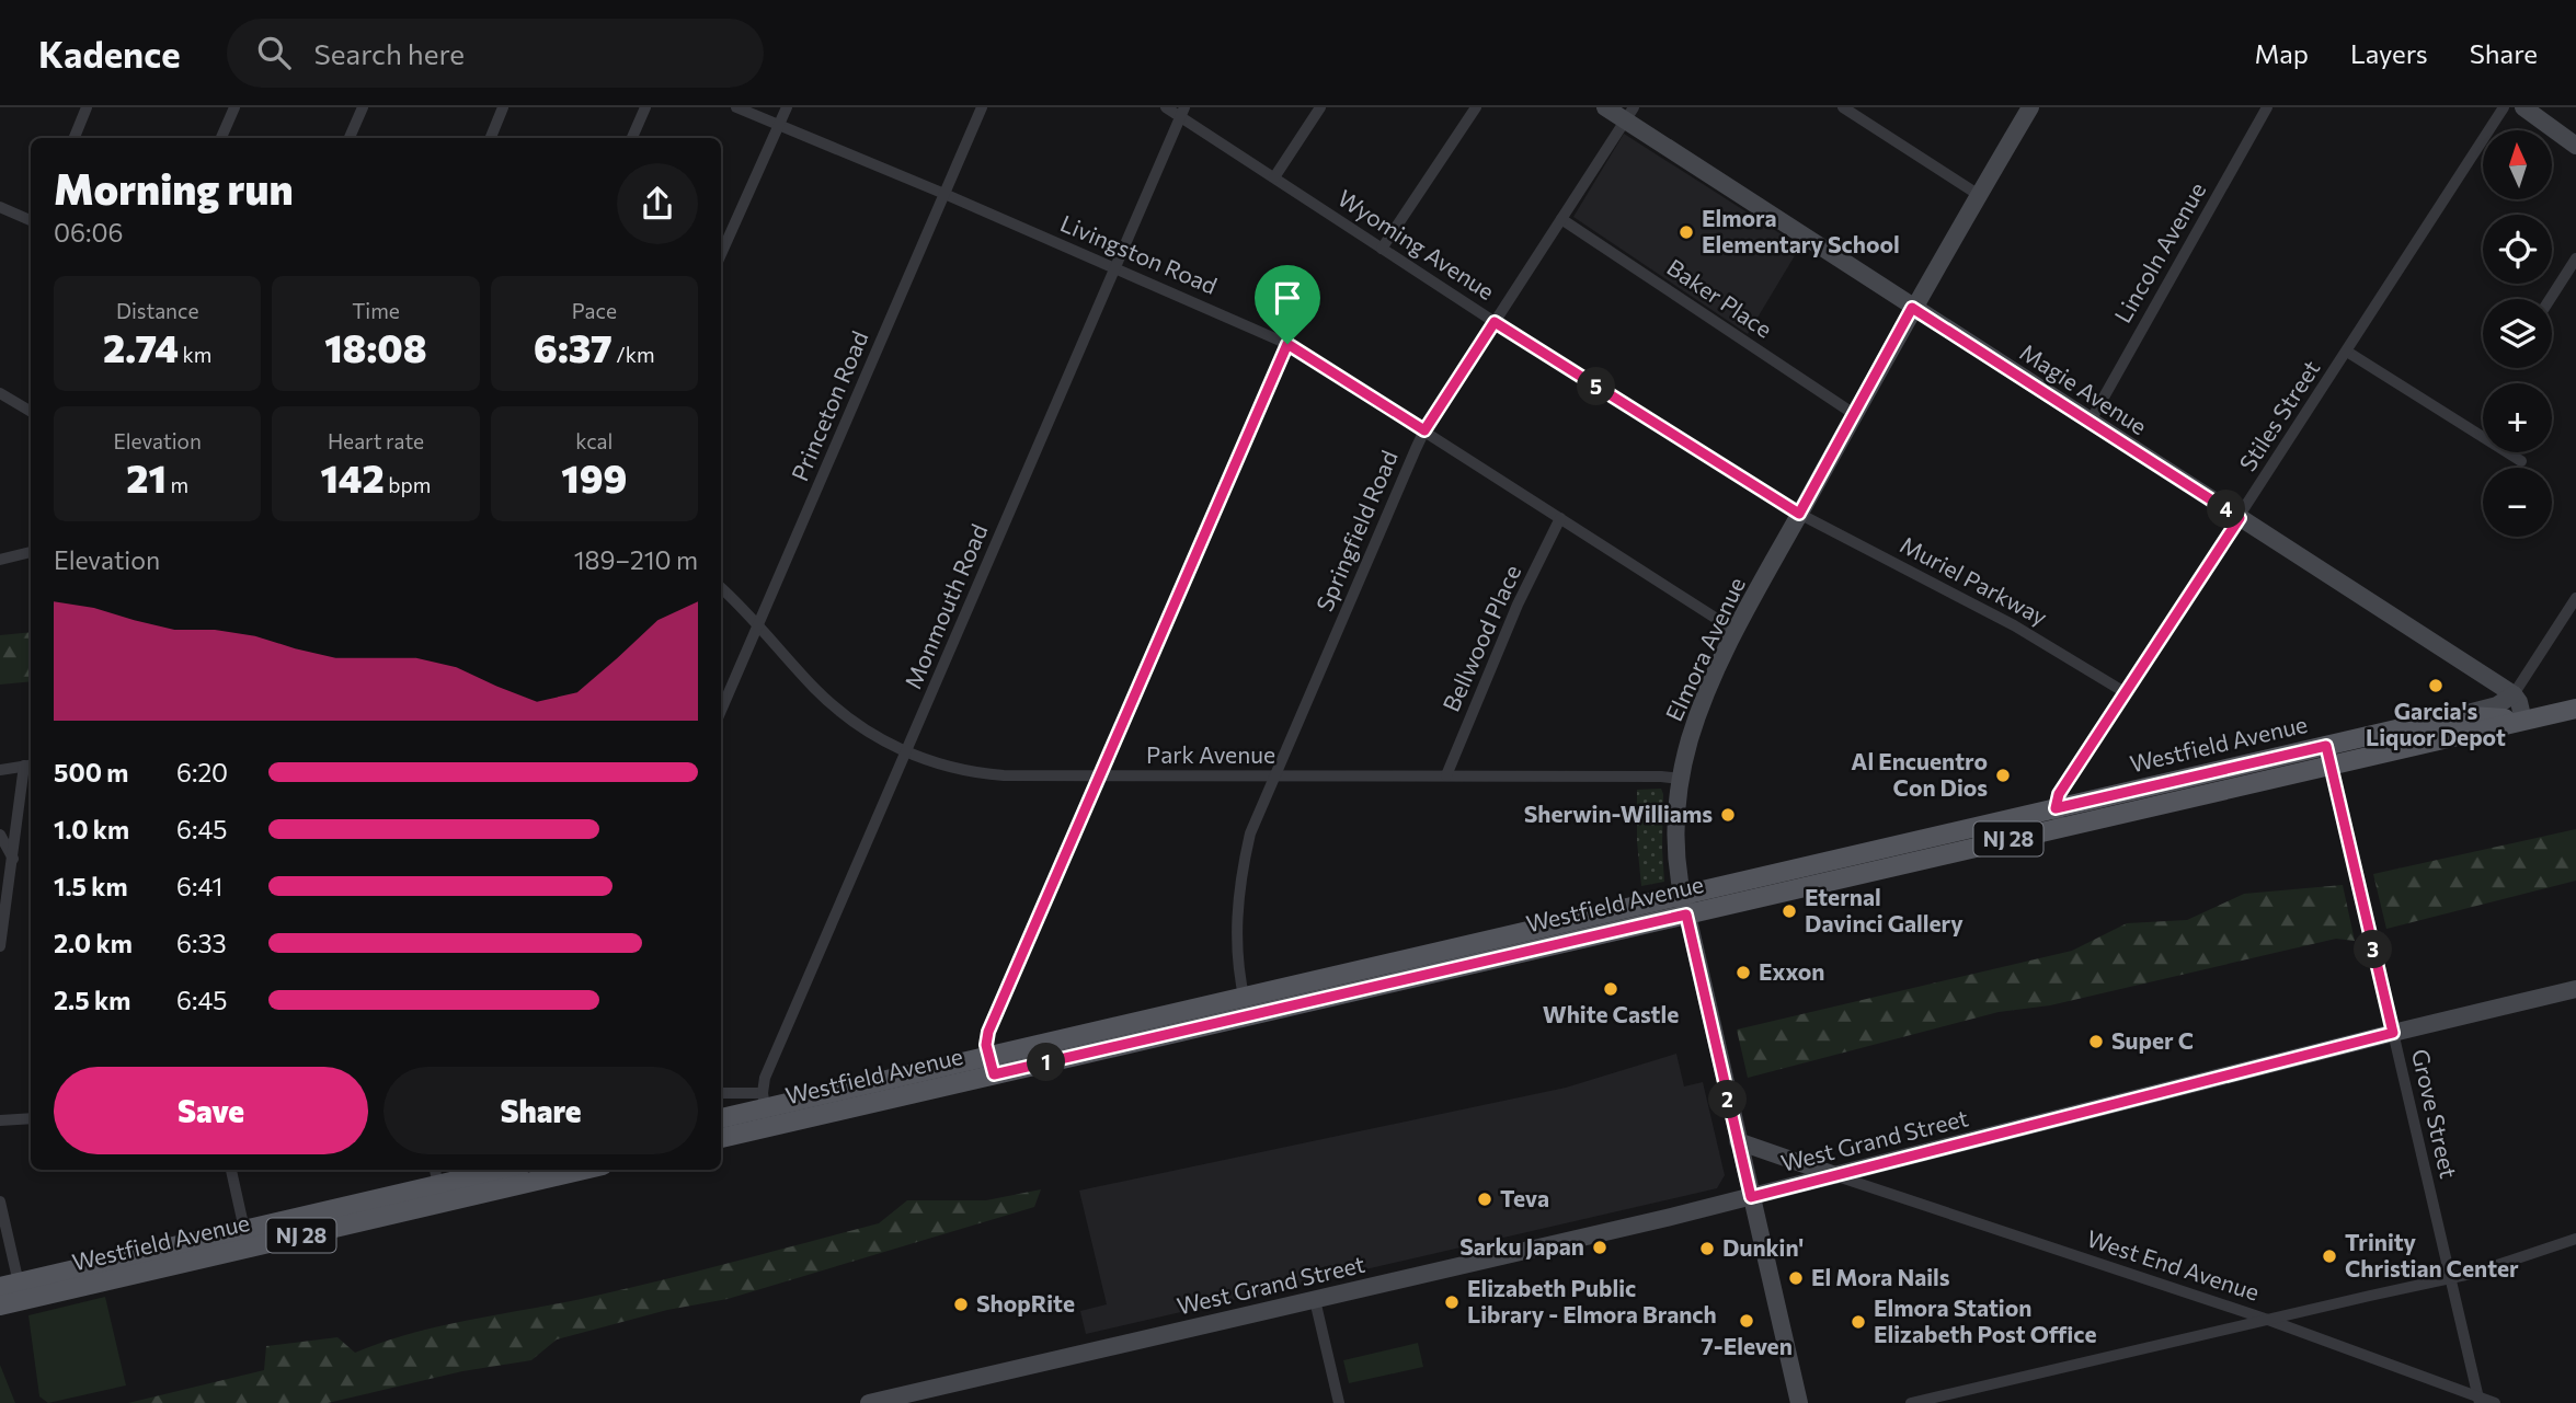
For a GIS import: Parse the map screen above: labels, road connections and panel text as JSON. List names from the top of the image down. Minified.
{"streets":{"main road":["Westfield Avenue","NJ 28"],"street":["Wyoming Avenue","Lincoln Avenue","Livingston Road","Baker Place","Magie Avenue","Princeton Road","Stiles Street","Springfield Road","Muriel Parkway","Monmouth Road","Bellwood Place","Elmora Avenue","Park Avenue","Grove Street","West Grand Street","West End Avenue"]},"crossings":[["Wyoming Avenue","Springfield Road"],["Wyoming Avenue","Muriel Parkway"],["Wyoming Avenue","Monmouth Road"],["Wyoming Avenue","Elmora Avenue"],["Lincoln Avenue","Magie Avenue"],["Livingston Road","Princeton Road"],["Livingston Road","Springfield Road"],["Livingston Road","Monmouth Road"],["Livingston Road","Bellwood Place"],["Livingston Road","Elmora Avenue"],["Baker Place","Springfield Road"],["Baker Place","Elmora Avenue"],["Magie Avenue","Stiles Street"],["Magie Avenue","Springfield Road"],["Magie Avenue","Elmora Avenue"],["Princeton Road","Park Avenue"],["Stiles Street","Muriel Parkway"],["Stiles Street","Westfield Avenue"],["Springfield Road","Westfield Avenue"],["Springfield Road","Park Avenue"],["Muriel Parkway","Elmora Avenue"],["Monmouth Road","Westfield Avenue"],["Monmouth Road","Park Avenue"],["Bellwood Place","Park Avenue"],["Elmora Avenue","Westfield Avenue"],["Elmora Avenue","Park Avenue"],["Elmora Avenue","West Grand Street"],["Westfield Avenue","Grove Street"],["Grove Street","West Grand Street"],["Grove Street","West End Avenue"],["West Grand Street","West End Avenue"]],"places":["Elmora Elementary School","Garcia's Liquor Depot","Al Encuentro Con Dios","Sherwin-Williams","Eternal Davinci Gallery","Exxon","White Castle","Super C","Teva","Sarku Japan","Dunkin'","Trinity Christian Center","El Mora Nails","Elizabeth Public Library - Elmora Branch","ShopRite","7-Eleven","Elmora Station Elizabeth Post Office"],"north":"top","page":{"header":"Kadence","search":"Search here","nav":["Map","Layers","Share"],"map_buttons":["+","−"],"heading":["Morning run","06:06"],"stats":[["Distance","2.74 km"],["Time","18:08"],["Pace","6:37 /km"],["Elevation","21 m"],["Heart rate","142 bpm"],["kcal","199"]],"pins":["5","4","3","1","2"],"chart":["Elevation","189–210 m"],"list":[{"name":"500 m","note":"6:20"},{"name":"1.0 km","note":"6:45"},{"name":"1.5 km","note":"6:41"},{"name":"2.0 km","note":"6:33"},{"name":"2.5 km","note":"6:45"}],"buttons":["Save","Share"]}}
